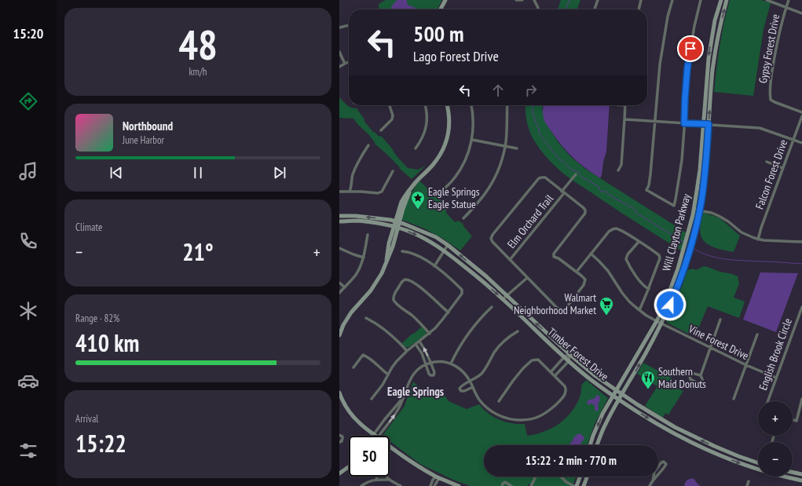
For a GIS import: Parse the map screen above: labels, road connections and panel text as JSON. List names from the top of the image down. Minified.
{"streets":{"main road":["Will Clayton Parkway","Timber Forest Drive"],"street":["Gypsy Forest Drive","Falcon Forest Drive","Elm Orchard Trail","Vine Forest Drive","English Brook Circle"]},"crossings":[["Will Clayton Parkway","Vine Forest Drive"],["Will Clayton Parkway","Timber Forest Drive"],["Vine Forest Drive","English Brook Circle"]],"districts":["Eagle Springs"],"places":{"place":["Eagle Springs Eagle Statue"],"supermarket":["Walmart Neighborhood Market"],"restaurant":["Southern Maid Donuts"]},"page":{"tabs":"15:20","tile":[["48","km/h"],"Climate",["Range · 82%","410 km"],["Arrival","15:22"]],"turn":["500 m","Lago Forest Drive"],"song":["Northbound","June Harbor"],"heat":["−","21°","+"],"map_buttons":["+","−"],"limit":"50","trip":"15:22 · 2 min · 770 m"}}
